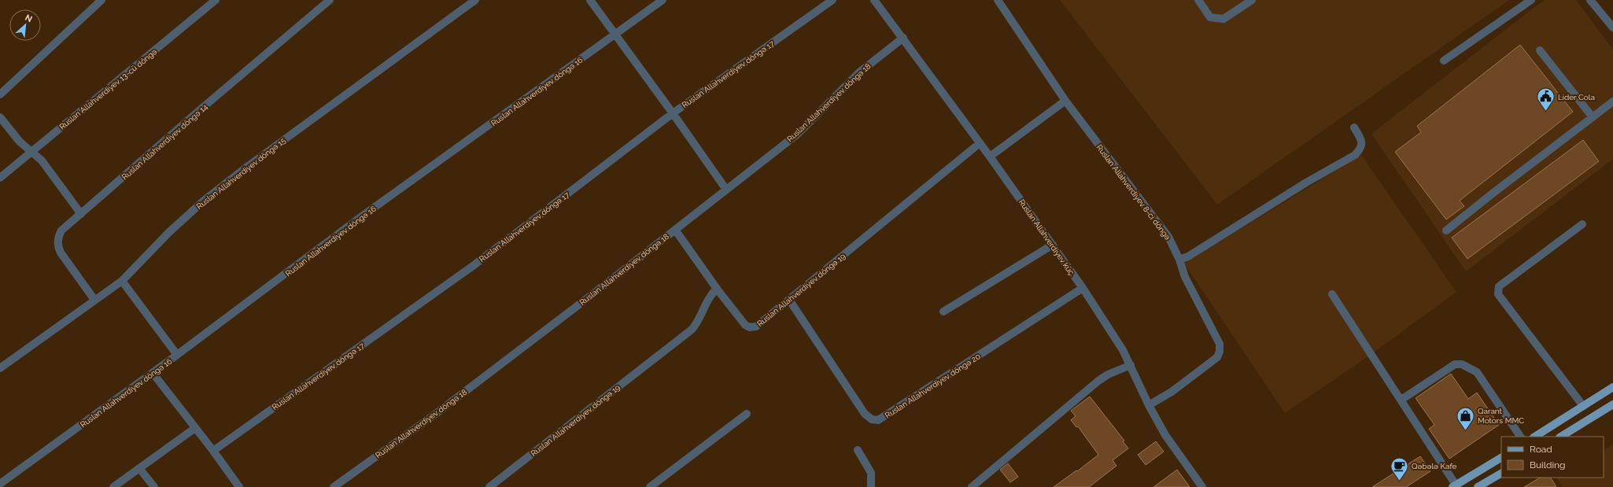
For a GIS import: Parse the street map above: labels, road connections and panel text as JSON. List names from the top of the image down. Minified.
{"streets":{"street":["Ruslan Allahverdiyev döngə 17","Ruslan Allahverdiyev 13-cü döngə","Ruslan Allahverdiyev döngə 16","Ruslan Allahverdiyev döngə 18","Ruslan Allahverdiyev döngə 14","Ruslan Allahverdiyev döngə 15","Ruslan Allahverdiyev 8-ci döngə","Ruslan Allahverdiyev küç.","Ruslan Allahverdiyev döngə 19","Ruslan Allahverdiyev döngə 20"]},"crossings":[["Ruslan Allahverdiyev döngə 18","Ruslan Allahverdiyev küç."],["Ruslan Allahverdiyev döngə 14","Ruslan Allahverdiyev döngə 15"],["Ruslan Allahverdiyev 8-ci döngə","Ruslan Allahverdiyev küç."],["Ruslan Allahverdiyev küç.","Ruslan Allahverdiyev döngə 19"],["Ruslan Allahverdiyev küç.","Ruslan Allahverdiyev döngə 20"],["Ruslan Allahverdiyev döngə 19","Ruslan Allahverdiyev döngə 20"]],"places":{"public building":["Lider Cola"],"shop":["Qarant Motors MMC"],"cafe":["Qəbələ Kafe"]},"legend":["Road","Building"],"north":"top right"}
